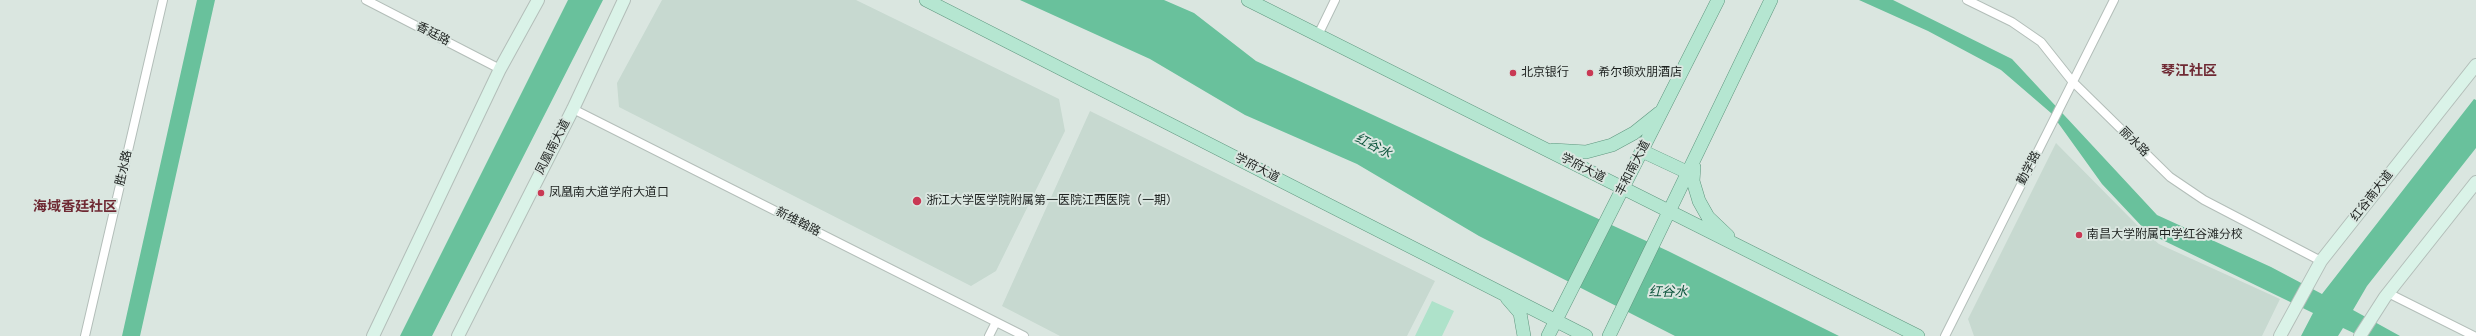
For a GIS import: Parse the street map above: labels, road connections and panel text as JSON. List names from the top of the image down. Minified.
{"streets":{"main road":["凤凰南大道","学府大道","丰和南大道","红谷南大道"],"street":["香廷路","丽水路","胜水路","勤学路","新维翰路"]},"crossings":[["丽水路","勤学路"],["丽水路","红谷南大道"],["凤凰南大道","新维翰路"],["学府大道","丰和南大道"]],"districts":["琴江社区","海域香廷社区"],"water":["红谷水"],"places":["北京银行","希尔顿欢朋酒店","凤凰南大道学府大道口","浙江大学医学院附属第一医院江西医院（一期）","南昌大学附属中学红谷滩分校"]}
